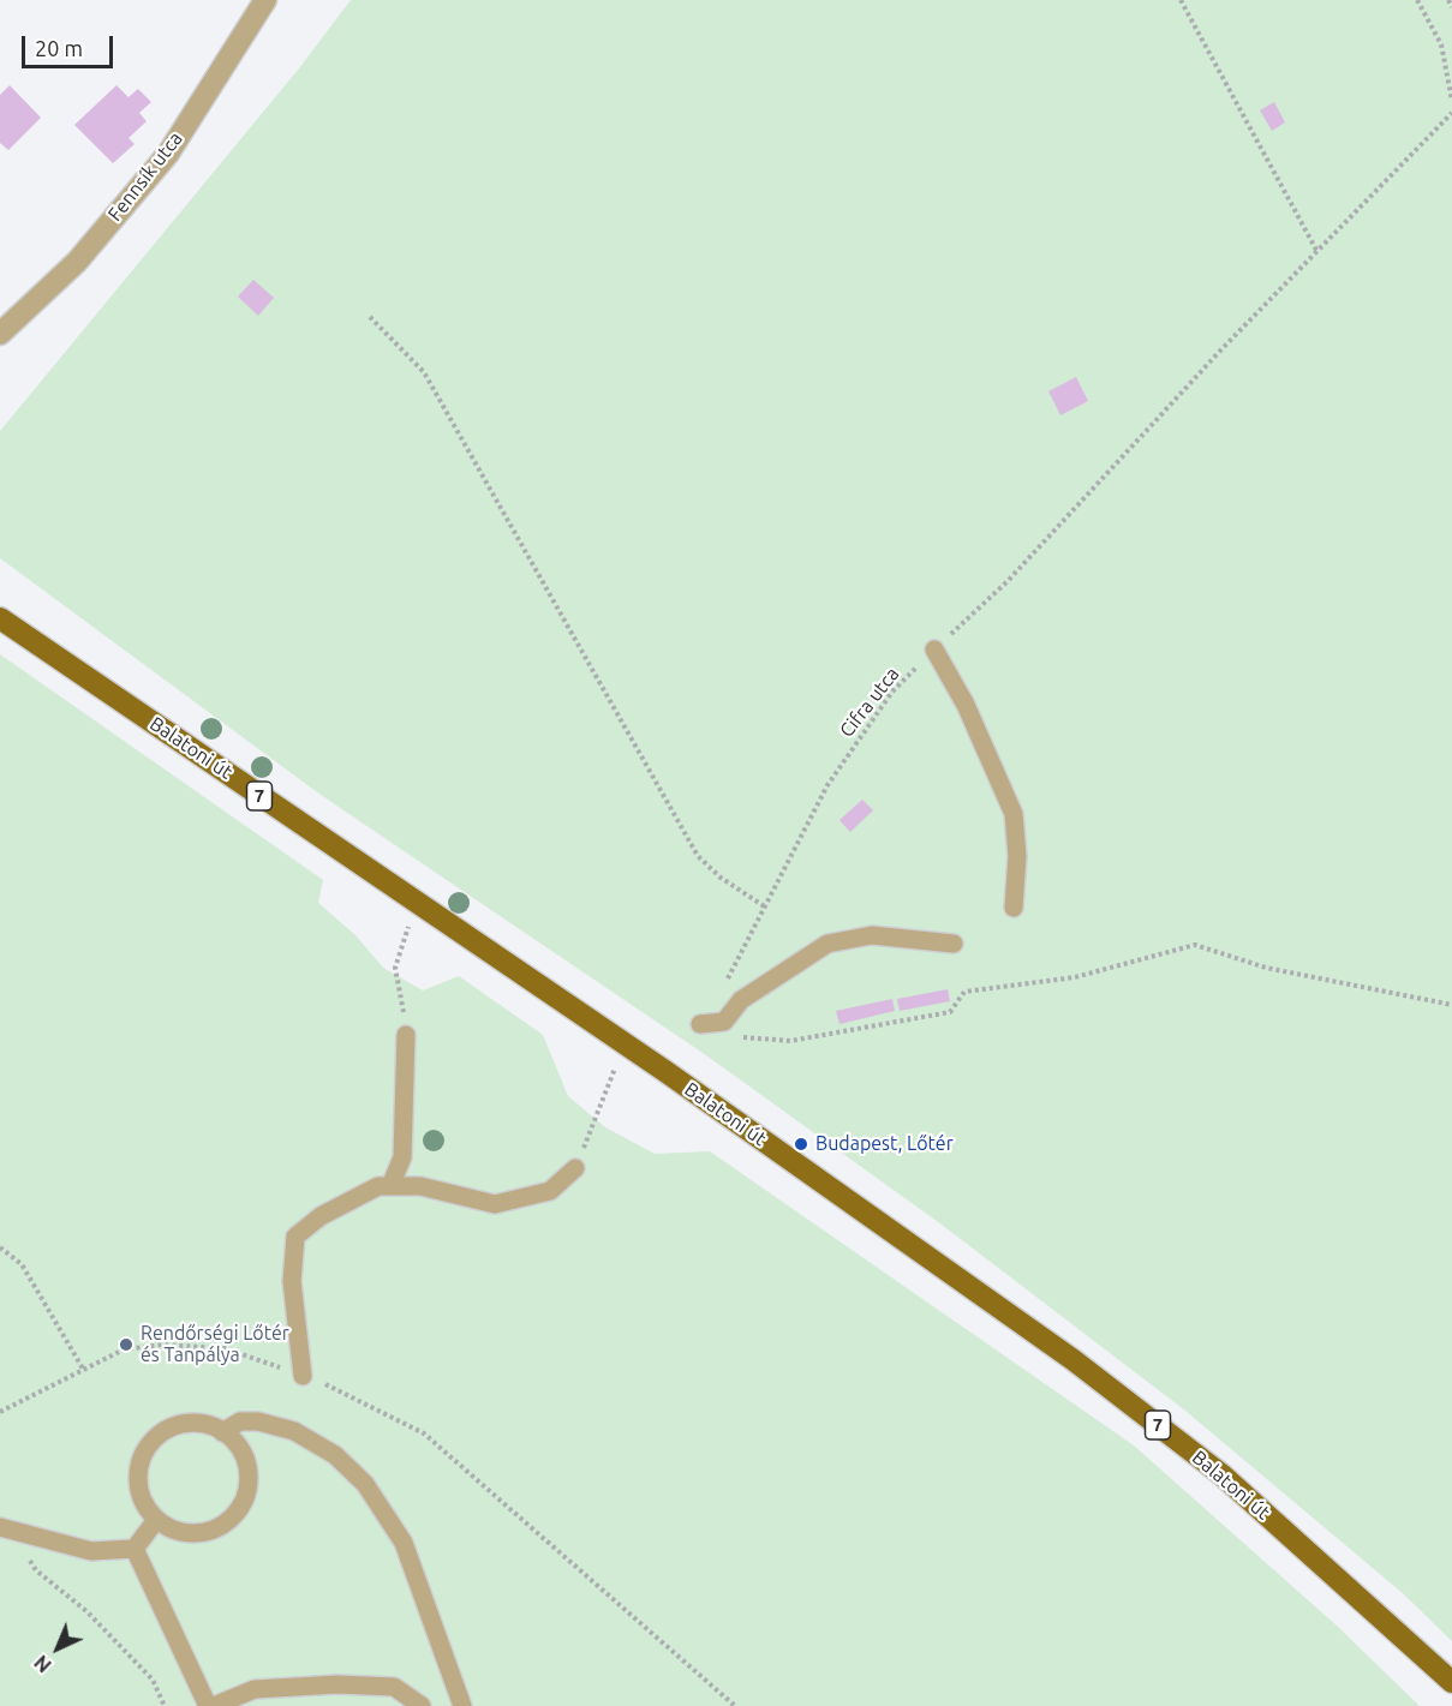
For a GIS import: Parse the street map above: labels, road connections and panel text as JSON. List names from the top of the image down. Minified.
{"streets":{"main road":["Balatoni út","7"],"street":["Fennsík utca"],"path":["Cifra utca"]},"places":["Budapest, Lőtér","Rendőrségi Lőtér és Tanpálya"],"scale_bar":"20 m","north":"bottom left"}
